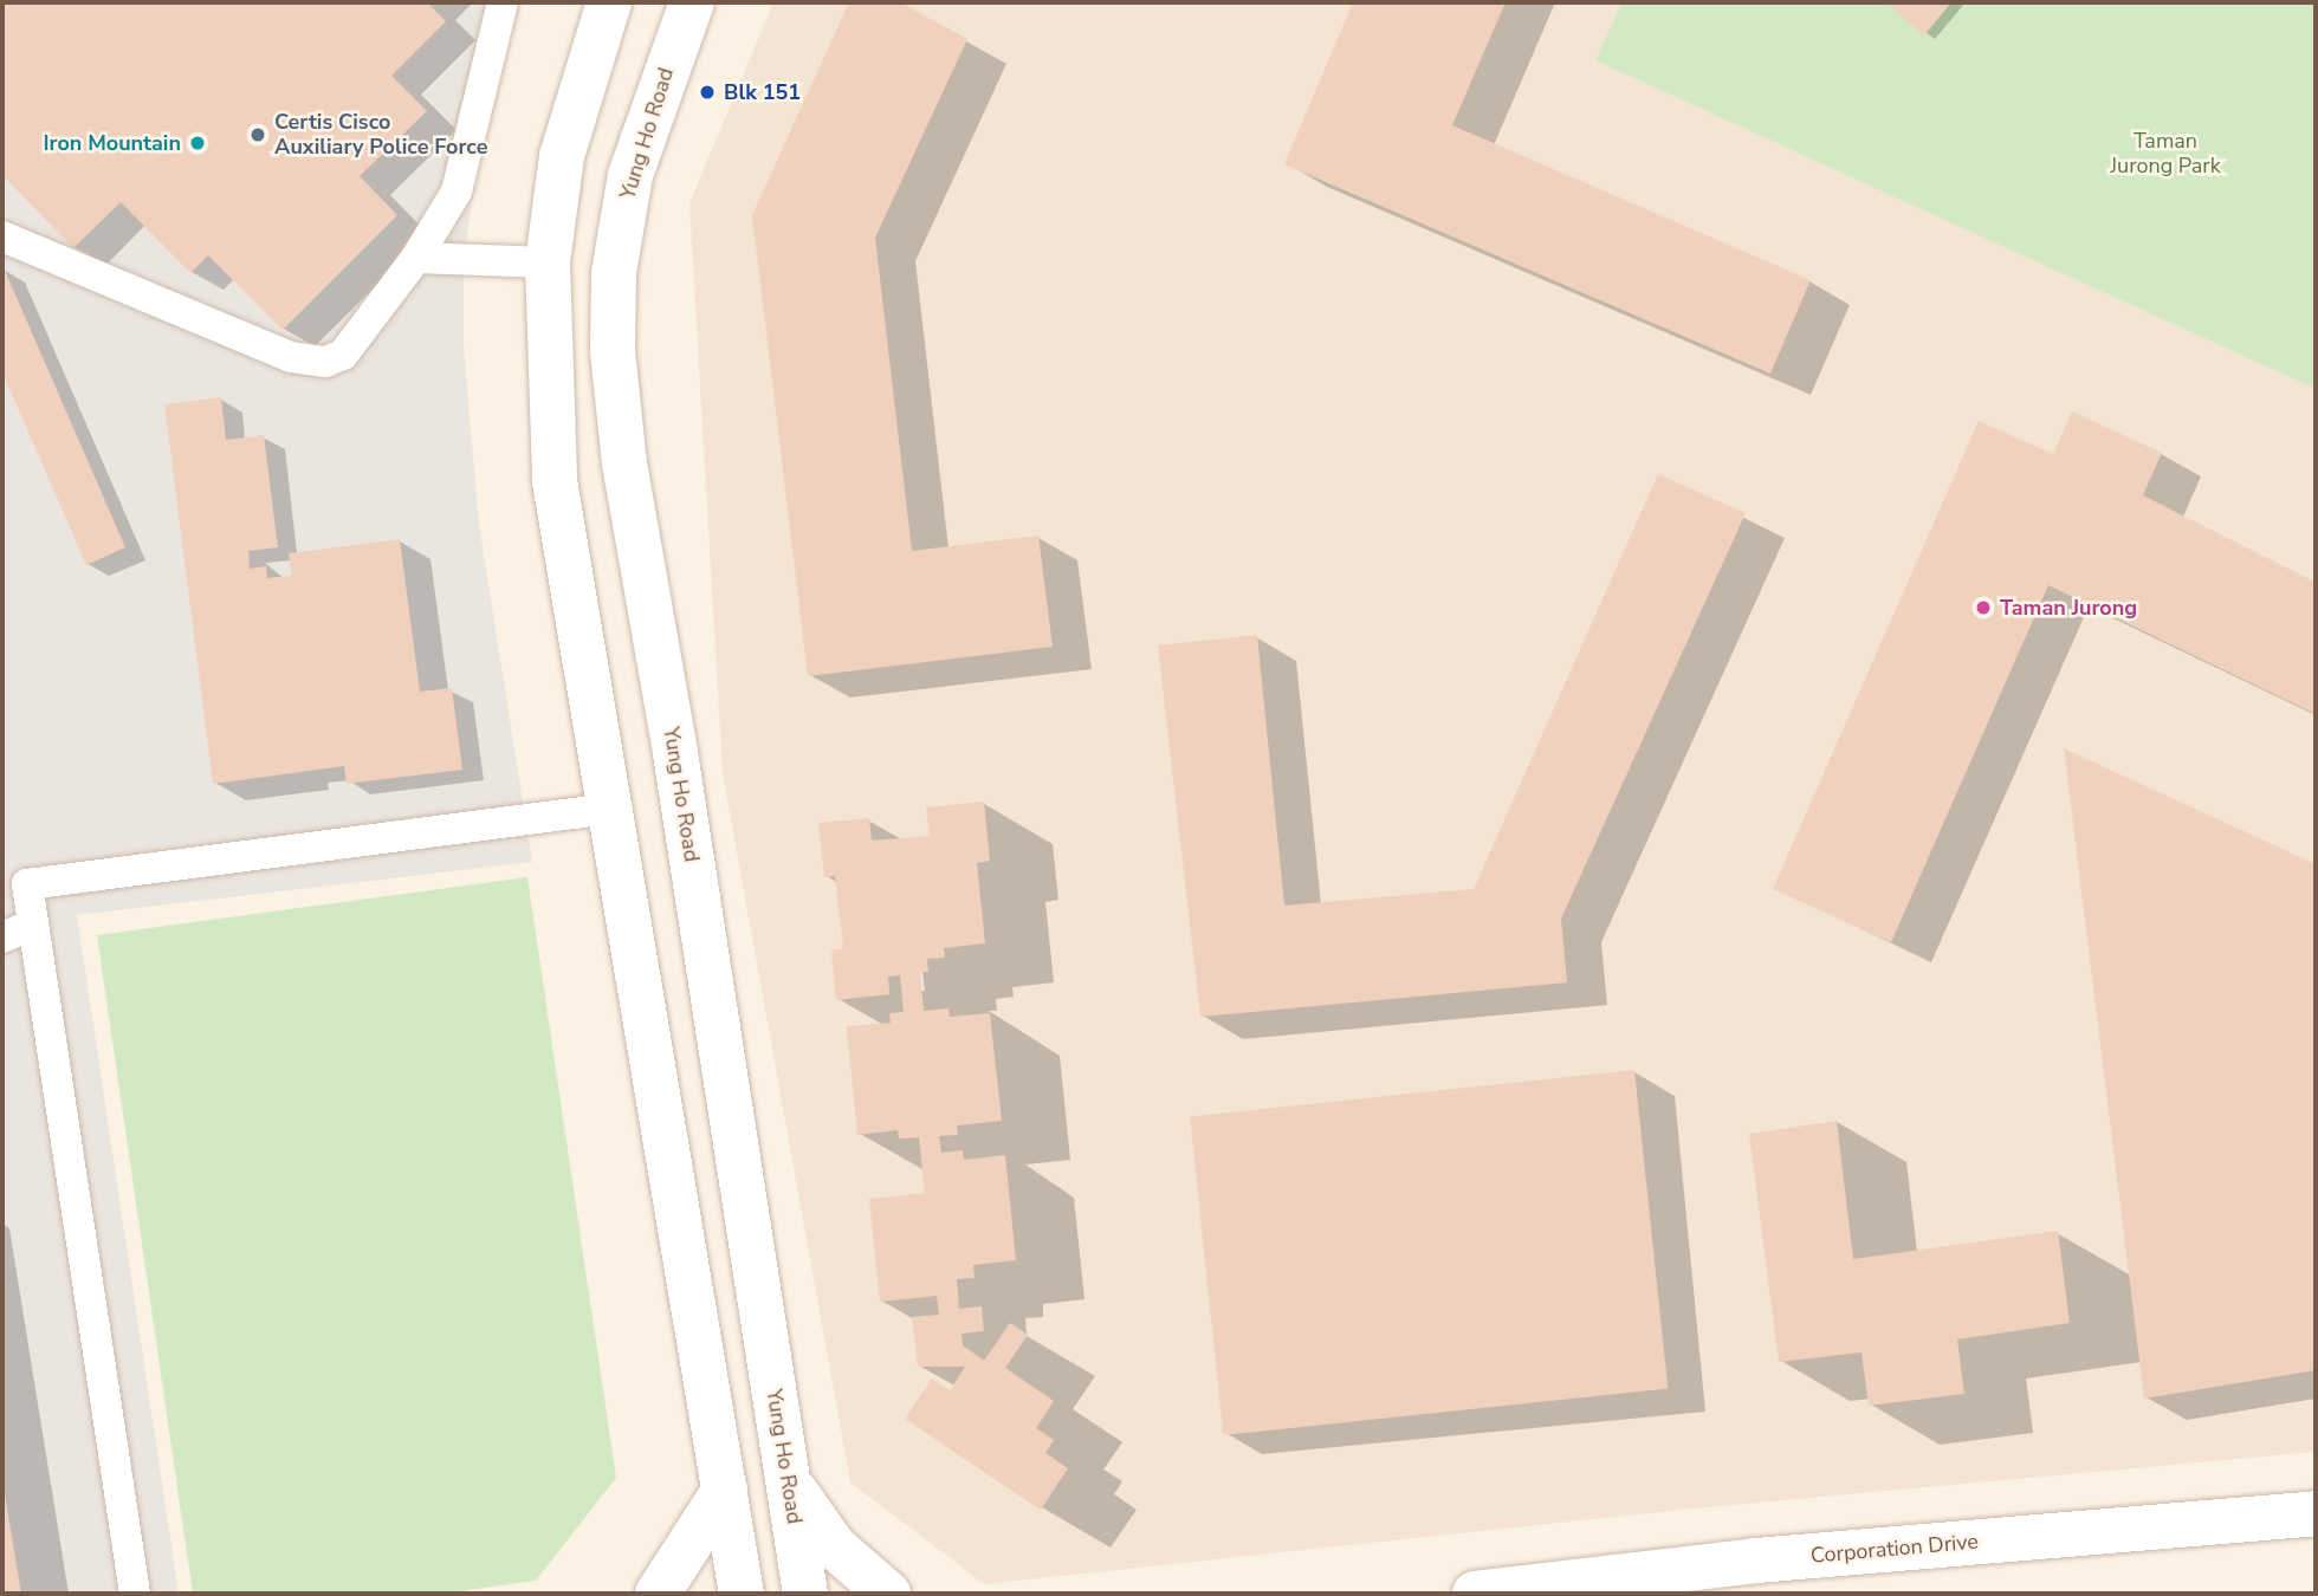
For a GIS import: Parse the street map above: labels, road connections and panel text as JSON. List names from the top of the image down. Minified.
{"streets":{"street":["Yung Ho Road","Corporation Drive"]},"parks":["Taman Jurong Park"],"places":["Blk 151","Certis Cisco Auxiliary Police Force","Iron Mountain","Taman Jurong"]}
